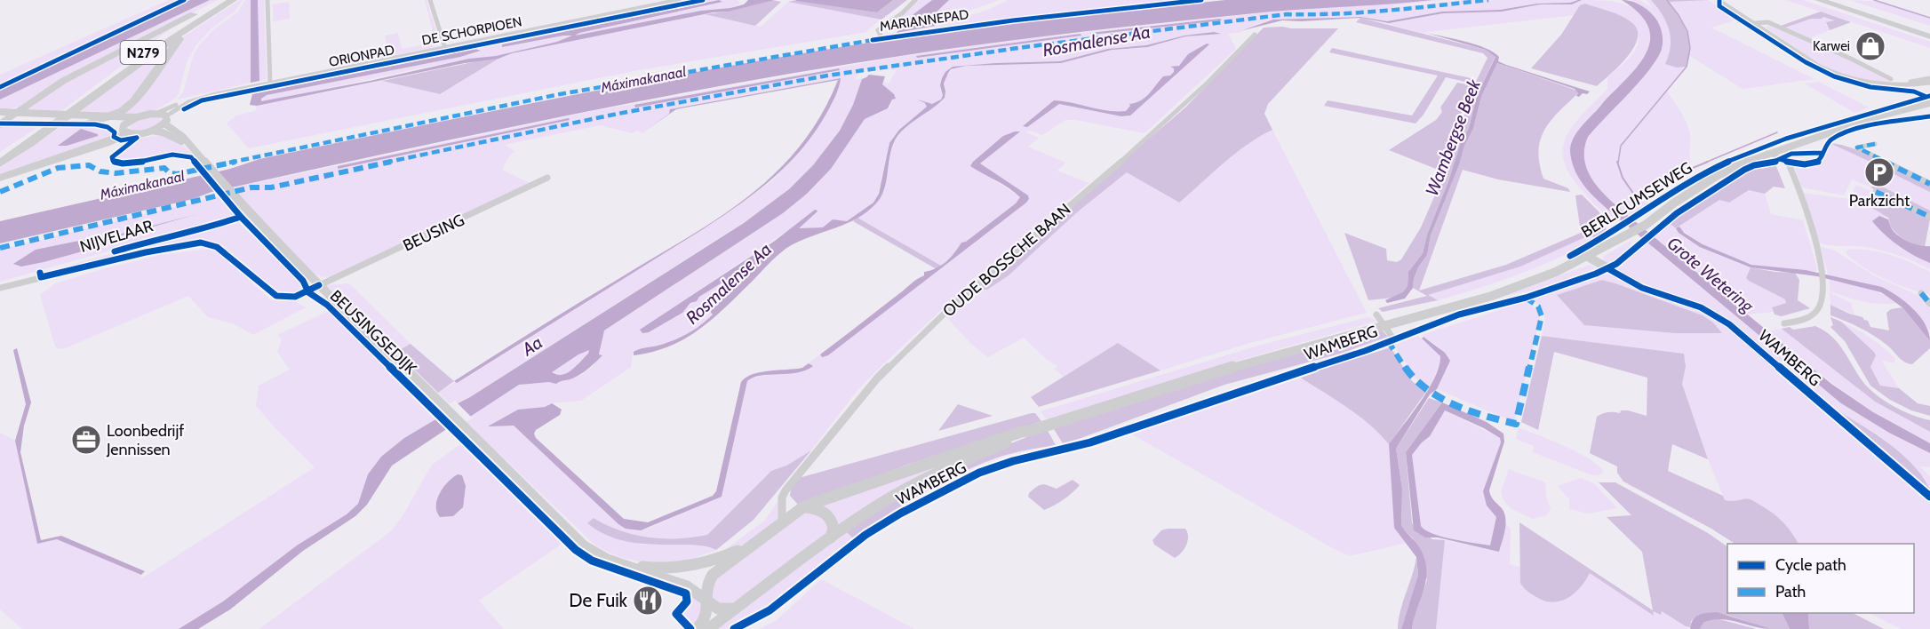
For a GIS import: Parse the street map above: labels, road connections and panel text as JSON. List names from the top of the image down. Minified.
{"streets":{"highway":["N279"],"main road":["BERLICUMSEWEG","BEUSINGSEDIJK","WAMBERG"],"street":["MARIANNEPAD","DE SCHORPIOEN","BEUSING","NIJVELAAR","OUDE BOSSCHE BAAN"],"cycle path":["ORIONPAD"]},"crossings":[["BERLICUMSEWEG","WAMBERG"],["BEUSING","NIJVELAAR"],["BEUSING","BEUSINGSEDIJK"],["NIJVELAAR","BEUSINGSEDIJK"],["OUDE BOSSCHE BAAN","WAMBERG"],["BEUSINGSEDIJK","WAMBERG"]],"water":["Rosmalense Aa","Máximakanaal","Wambergse Beek","Grote Wetering","Aa"],"places":{"shop":["Karwei"],"parking":["Parkzicht"],"office":["Loonbedrijf Jennissen"],"restaurant":["De Fuik"]},"legend":["Cycle path","Path"]}
